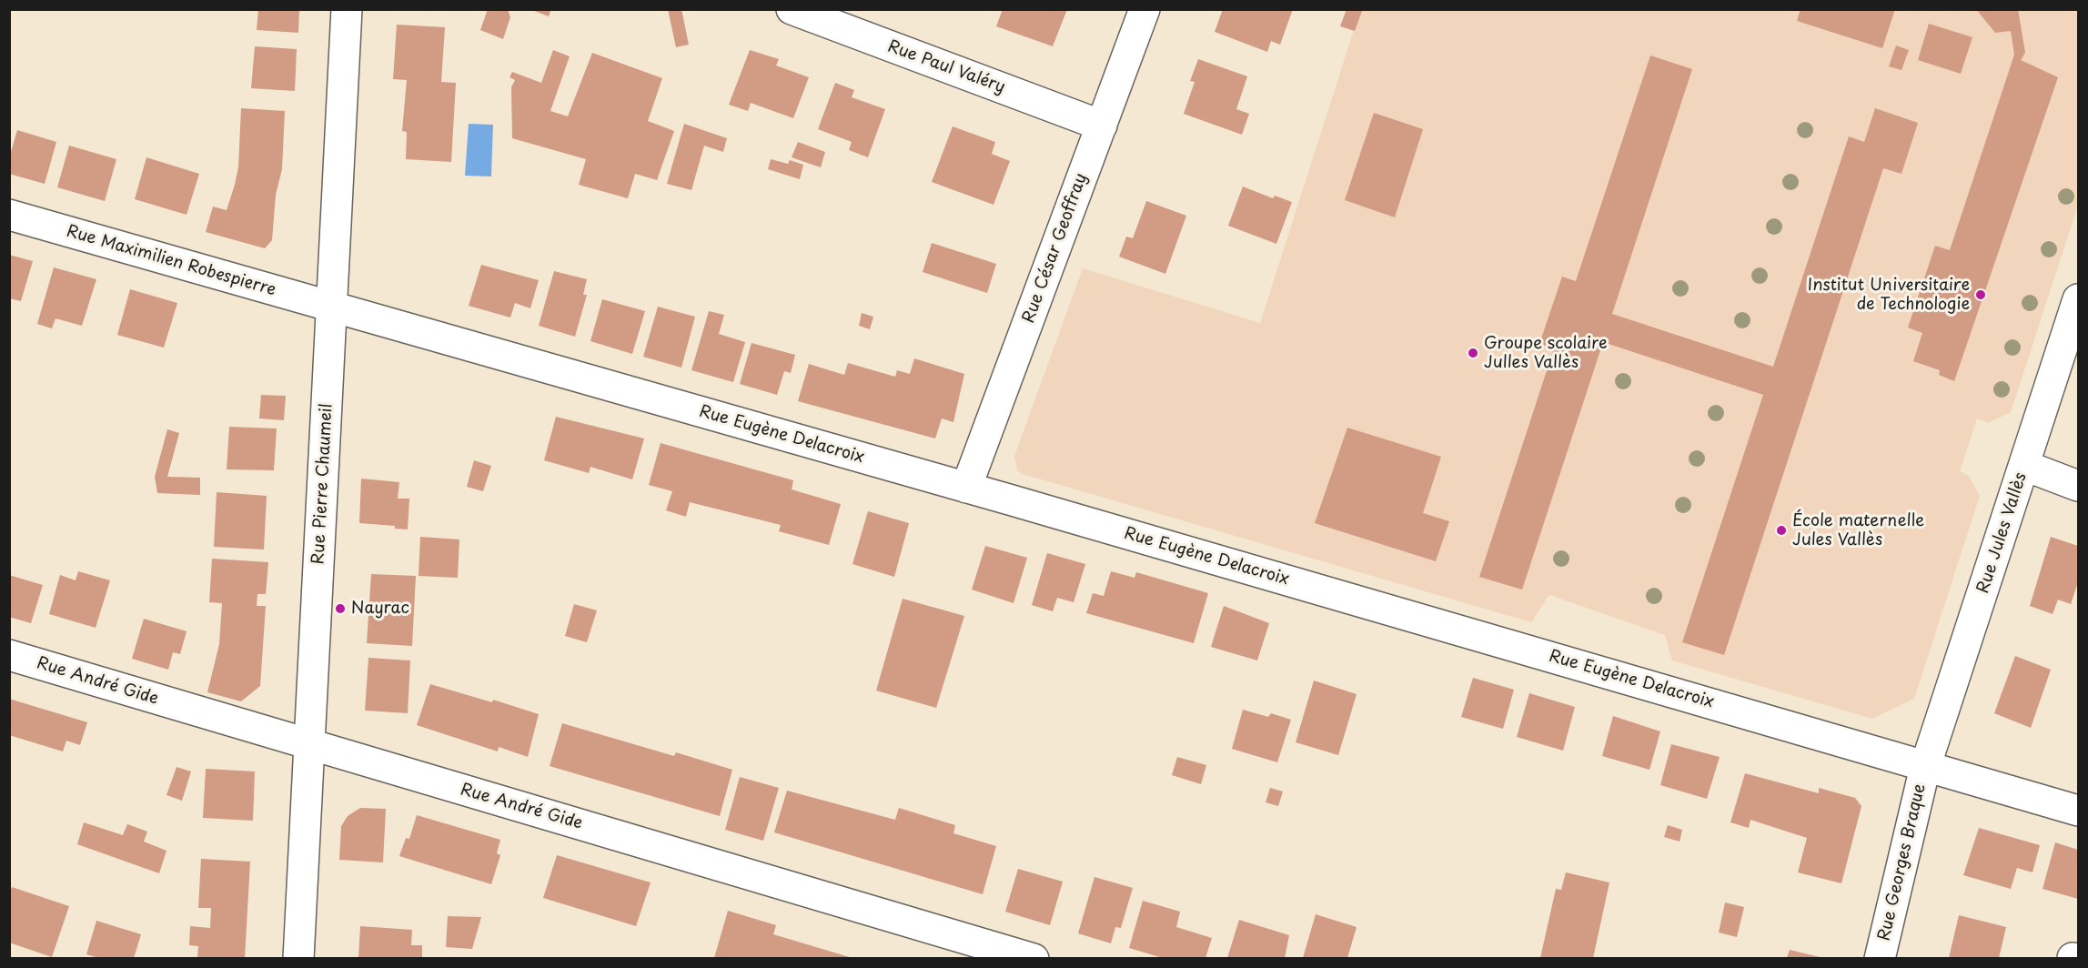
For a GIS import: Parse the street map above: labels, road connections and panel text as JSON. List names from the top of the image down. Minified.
{"streets":{"street":["Rue Paul Valéry","Rue César Geoffray","Rue Maximilien Robespierre","Rue Eugène Delacroix","Rue Pierre Chaumeil","Rue Jules Vallès","Rue André Gide","Rue Georges Braque"]},"crossings":[["Rue Paul Valéry","Rue César Geoffray"],["Rue César Geoffray","Rue Eugène Delacroix"],["Rue Maximilien Robespierre","Rue Eugène Delacroix"],["Rue Maximilien Robespierre","Rue Pierre Chaumeil"],["Rue Eugène Delacroix","Rue Pierre Chaumeil"],["Rue Eugène Delacroix","Rue Jules Vallès"],["Rue Eugène Delacroix","Rue Georges Braque"],["Rue Pierre Chaumeil","Rue André Gide"],["Rue Jules Vallès","Rue Georges Braque"]],"places":["Institut Universitaire de Technologie","Groupe scolaire Julles Vallès","École maternelle Jules Vallès","Nayrac"]}
